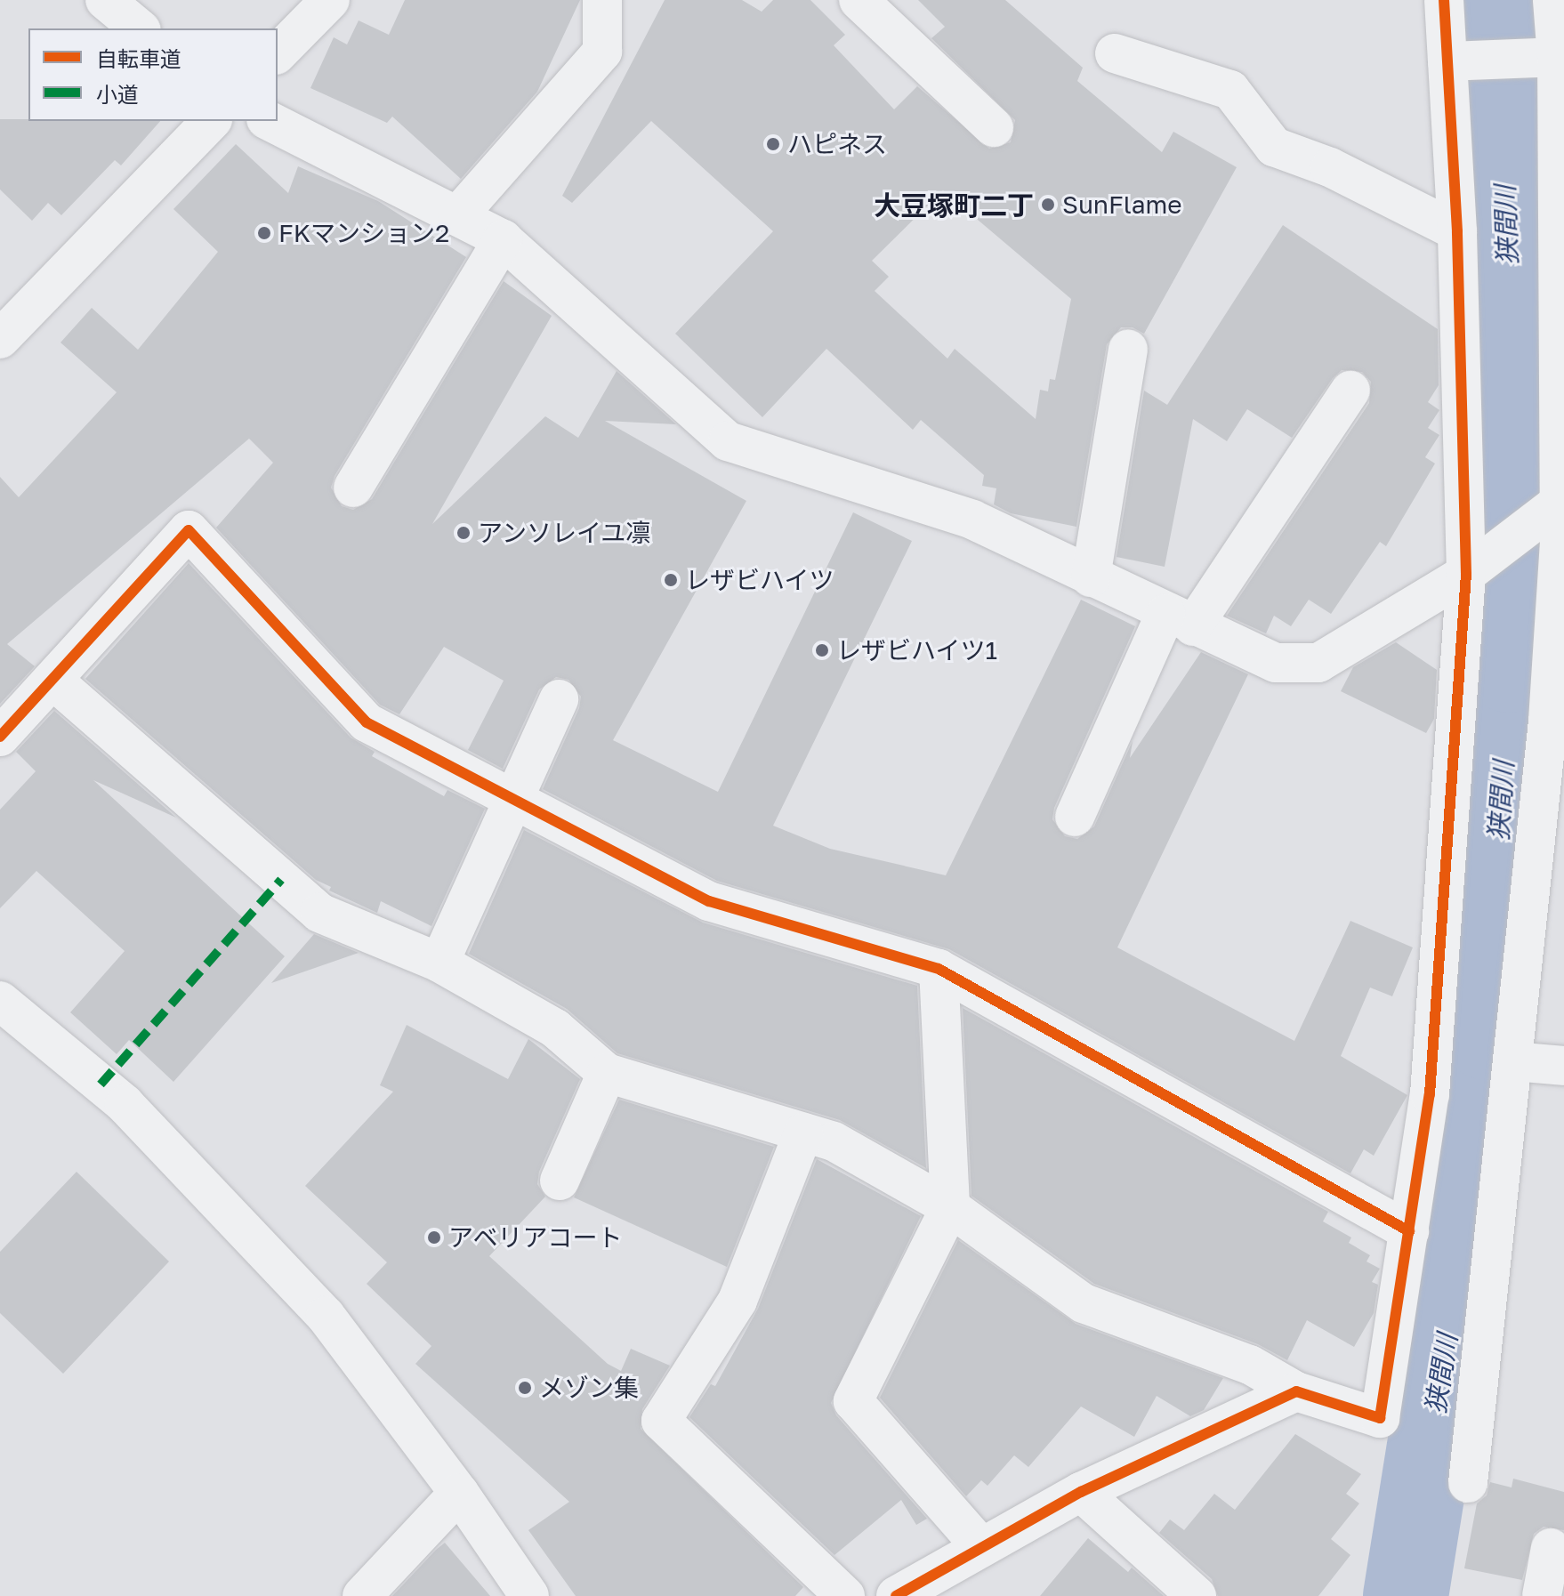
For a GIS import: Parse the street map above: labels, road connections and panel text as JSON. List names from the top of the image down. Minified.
{"districts":["大豆塚町二丁"],"water":["狭間川"],"places":["ハピネス","SunFlame","FKマンション2","アンソレイユ凛","レザビハイツ","レザビハイツ1","アベリアコート","メゾン集"],"legend":["自転車道","小道"]}
